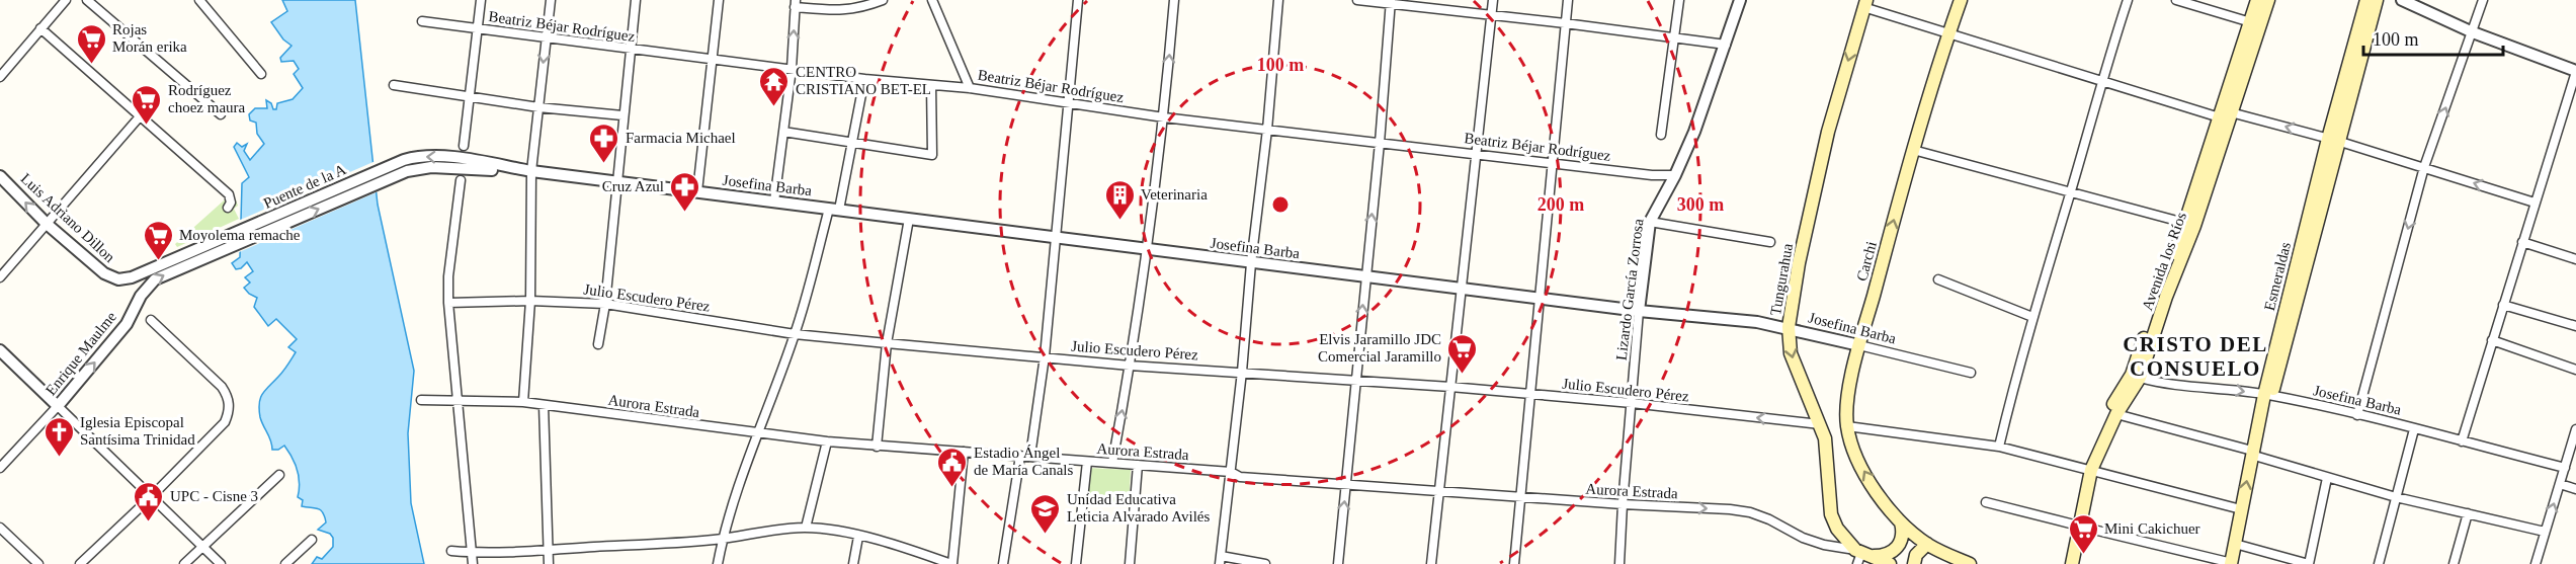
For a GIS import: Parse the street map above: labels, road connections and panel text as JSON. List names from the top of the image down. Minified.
{"streets":{"main road":["Carchi","Avenida los Ríos","Esmeraldas","Tungurahua"],"street":["Beatriz Béjar Rodríguez","Josefina Barba","Puente de la A","Luis Adriano Dillon","Lizardo García Zorrosa","Julio Escudero Pérez","Enrique Maulme","Aurora Estrada"]},"crossings":[["Beatriz Béjar Rodríguez","Lizardo García Zorrosa"],["Josefina Barba","Puente de la A"],["Josefina Barba","Carchi"],["Josefina Barba","Avenida los Ríos"],["Josefina Barba","Esmeraldas"],["Josefina Barba","Tungurahua"],["Josefina Barba","Lizardo García Zorrosa"],["Puente de la A","Luis Adriano Dillon"],["Puente de la A","Enrique Maulme"],["Luis Adriano Dillon","Enrique Maulme"],["Tungurahua","Julio Escudero Pérez"],["Tungurahua","Aurora Estrada"],["Lizardo García Zorrosa","Julio Escudero Pérez"],["Lizardo García Zorrosa","Aurora Estrada"]],"one_way":["Carchi","Tungurahua","Enrique Maulme"],"districts":["CRISTO DEL CONSUELO"],"places":{"supermarket":["Rojas Morán erika","Rodríguez choez maura","Moyolema remache","Elvis Jaramillo JDC Comercial Jaramillo","Mini Cakichuer"],"temple":["CENTRO CRISTIANO BET-EL"],"pharmacy":["Farmacia Michael","Cruz Azul"],"building":["Veterinaria"],"church":["Iglesia Episcopal Santísima Trinidad"],"public building":["Estadio Ángel de María Canals","UPC - Cisne 3"],"school or university":["Unidad Educativa Leticia Alvarado Avilés"]},"scale_bar":"100 m","rings":["100 m","200 m","300 m"]}
